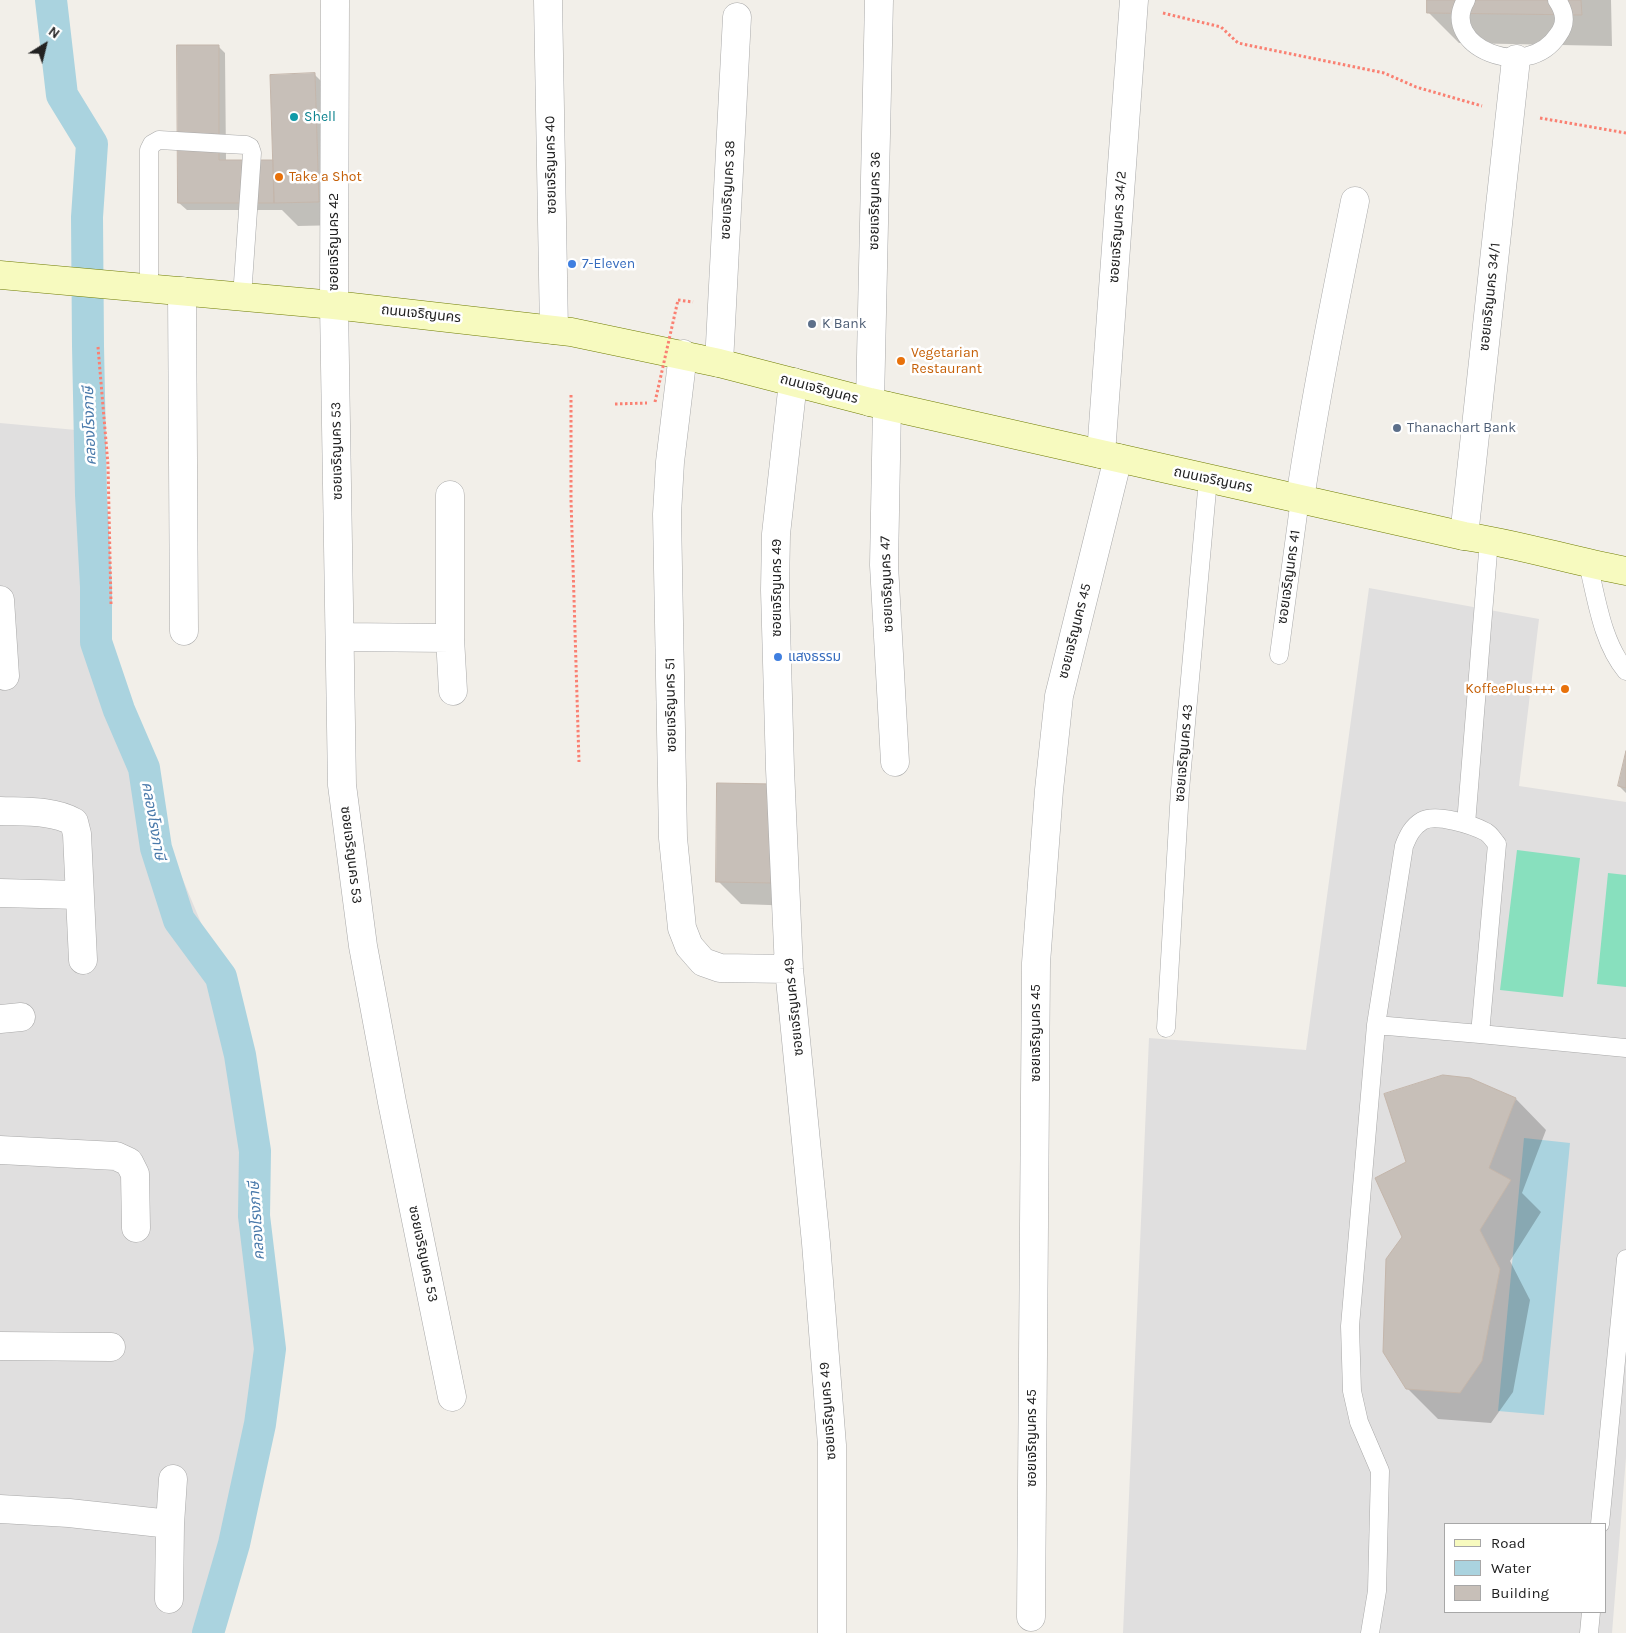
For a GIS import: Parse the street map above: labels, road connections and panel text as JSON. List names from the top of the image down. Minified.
{"streets":{"main road":["ถนนเจริญนคร"],"street":["ซอยเจริญนคร 40","ซอยเจริญนคร 38","ซอยเจริญนคร 36","ซอยเจริญนคร 34/2","ซอยเจริญนคร 42","ซอยเจริญนคร 34/1","ซอยเจริญนคร 53","ซอยเจริญนคร 47","ซอยเจริญนคร 49","ซอยเจริญนคร 45","ซอยเจริญนคร 51"],"lane":["ซอยเจริญนคร 41","ซอยเจริญนคร 43"]},"crossings":[["ซอยเจริญนคร 40","ถนนเจริญนคร"],["ซอยเจริญนคร 38","ถนนเจริญนคร"],["ซอยเจริญนคร 36","ถนนเจริญนคร"],["ซอยเจริญนคร 36","ซอยเจริญนคร 47"],["ซอยเจริญนคร 34/2","ถนนเจริญนคร"],["ซอยเจริญนคร 34/2","ซอยเจริญนคร 45"],["ซอยเจริญนคร 42","ถนนเจริญนคร"],["ซอยเจริญนคร 42","ซอยเจริญนคร 53"],["ซอยเจริญนคร 34/1","ถนนเจริญนคร"],["ถนนเจริญนคร","ซอยเจริญนคร 53"],["ถนนเจริญนคร","ซอยเจริญนคร 41"],["ถนนเจริญนคร","ซอยเจริญนคร 47"],["ถนนเจริญนคร","ซอยเจริญนคร 49"],["ถนนเจริญนคร","ซอยเจริญนคร 45"],["ถนนเจริญนคร","ซอยเจริญนคร 51"],["ถนนเจริญนคร","ซอยเจริญนคร 43"],["ซอยเจริญนคร 49","ซอยเจริญนคร 51"]],"water":["คลองโรงภาษี"],"places":["Shell","Take a Shot","7-Eleven","K Bank","Vegetarian Restaurant","Thanachart Bank","แสงธรรม","KoffeePlus+++"],"legend":["Road","Water","Building"],"north":"top right"}
